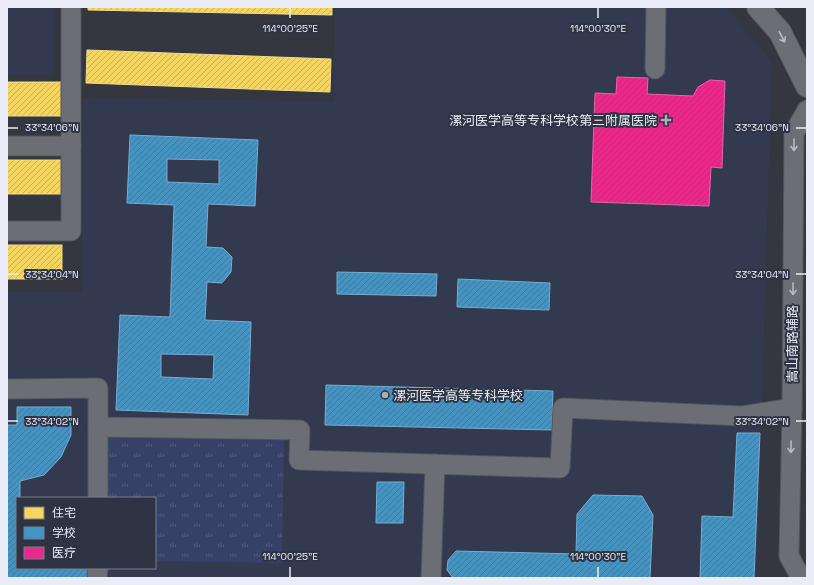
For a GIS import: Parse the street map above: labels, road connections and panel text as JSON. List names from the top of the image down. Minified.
{"streets":{"street":["嵩山南路辅路"]},"one_way":["嵩山南路辅路"],"places":{"health":["漯河医学高等专科学校第三附属医院"],"other":["漯河医学高等专科学校"]},"legend":["住宅","学校","医疗"],"coordinates":["114°00'25\"E","114°00'30\"E","33°34'06\"N","33°34'04\"N","33°34'02\"N"]}
